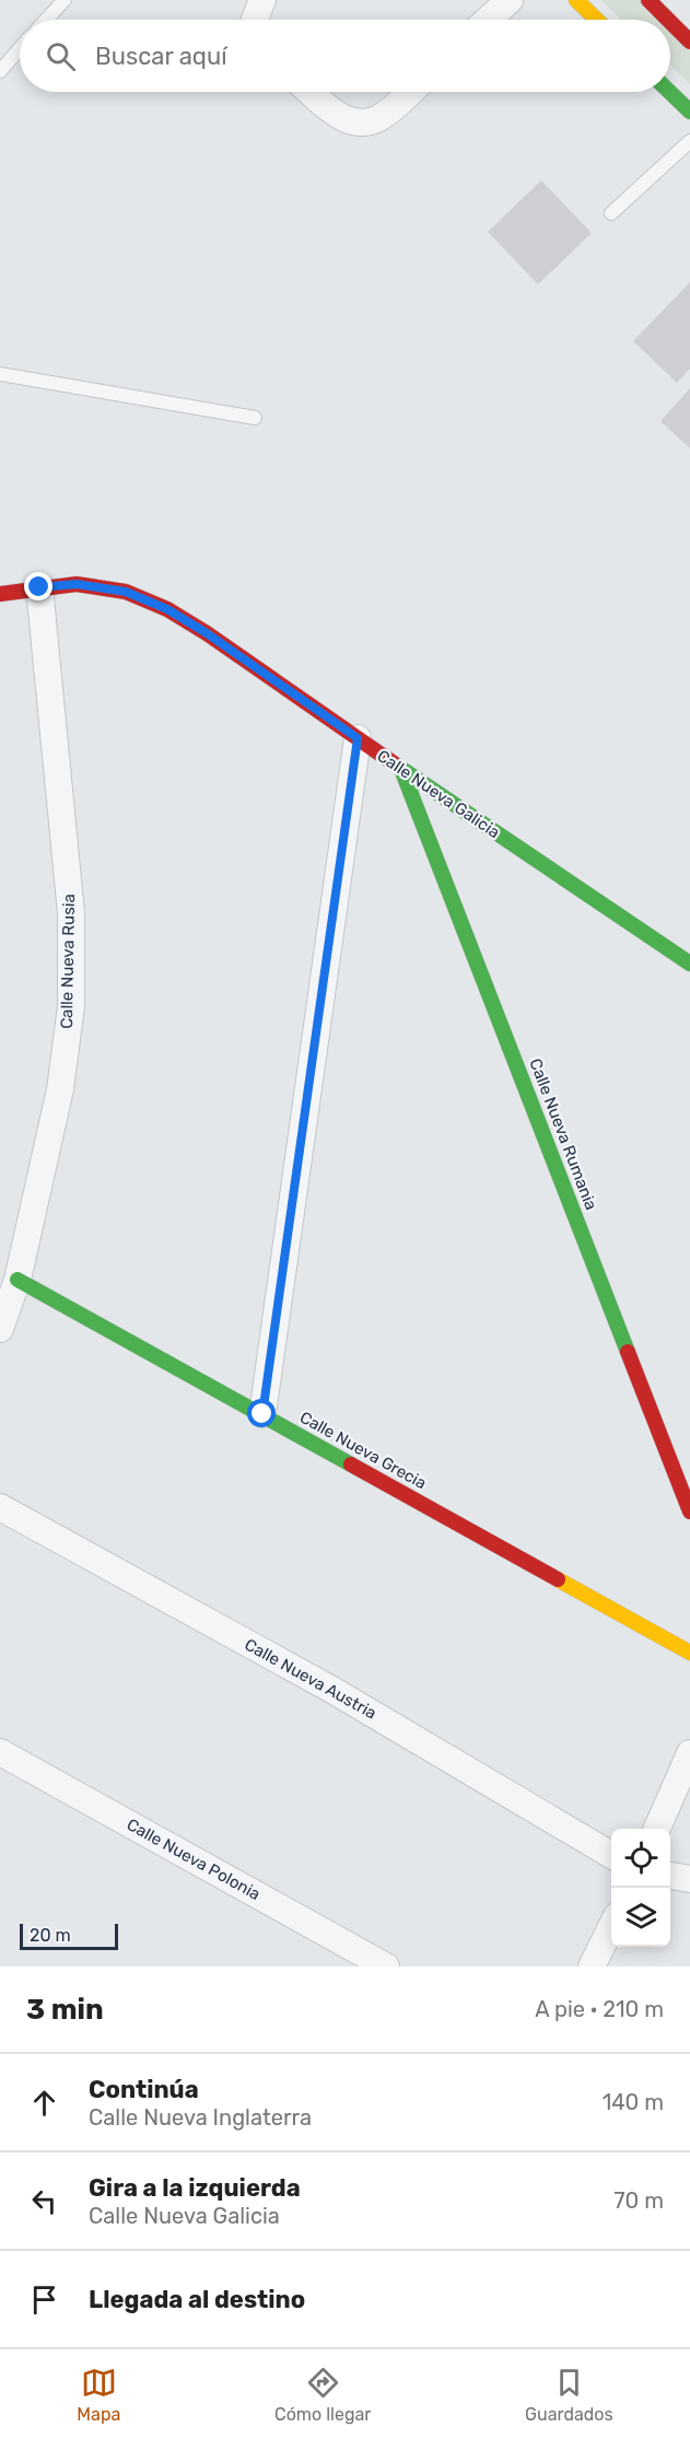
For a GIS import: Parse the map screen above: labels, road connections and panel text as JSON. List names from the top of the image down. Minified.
{"streets":{"street":["Calle Nueva Galicia","Calle Nueva Rusia","Calle Nueva Rumania","Calle Nueva Grecia","Calle Nueva Austria","Calle Nueva Polonia"]},"crossings":[["Calle Nueva Galicia","Calle Nueva Rusia"],["Calle Nueva Galicia","Calle Nueva Rumania"],["Calle Nueva Rusia","Calle Nueva Grecia"]],"scale_bar":"20 m","page":{"search":"Buscar aquí","scale":"20 m","heading":["3 min","A pie · 210 m"],"list":[["Continúa","Calle Nueva Inglaterra","140 m"],["Gira a la izquierda","Calle Nueva Galicia","70 m"],"Llegada al destino"],"nav":["Mapa","Cómo llegar","Guardados"]}}
